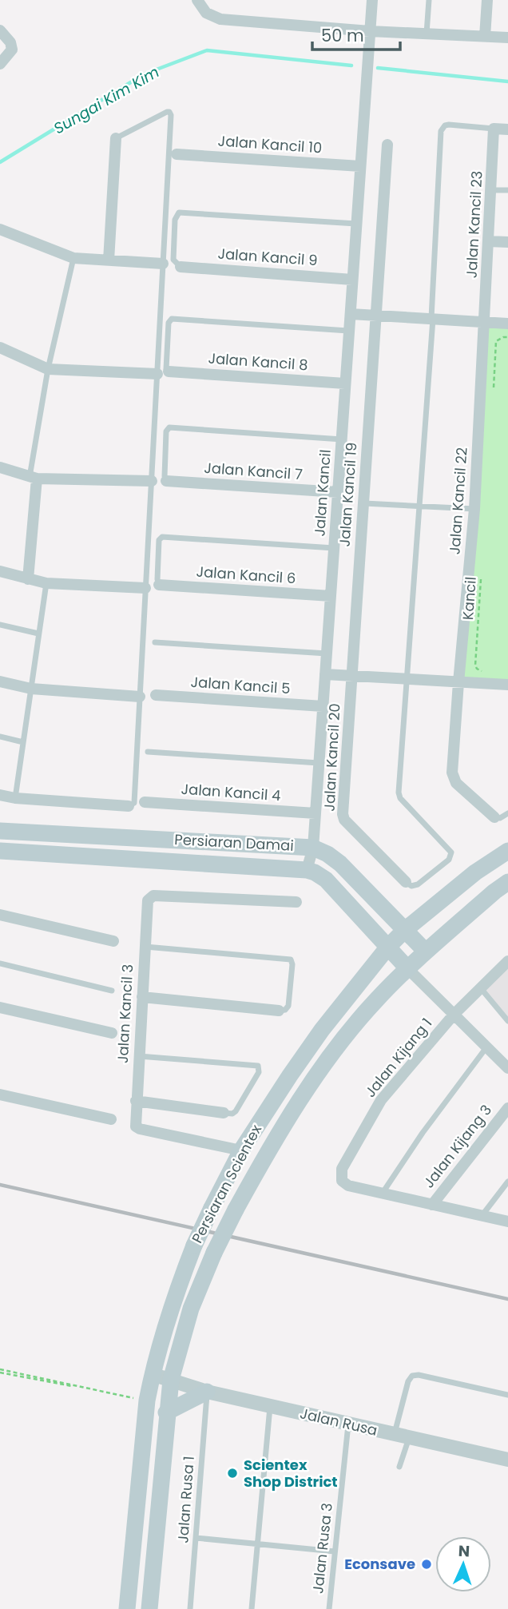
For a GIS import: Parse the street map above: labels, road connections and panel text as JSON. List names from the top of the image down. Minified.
{"streets":{"main road":["Persiaran Damai","Persiaran Scientex"],"street":["Jalan Kancil 10","Jalan Kancil 23","Jalan Kancil 9","Jalan Kancil 8","Jalan Kancil 7","Jalan Kancil","Jalan Kancil 19","Jalan Kancil 22","Jalan Kancil 6","Jalan Kancil 5","Jalan Kancil 20","Jalan Kancil 4","Jalan Kancil 3","Jalan Kijang 1","Jalan Kijang 3","Jalan Rusa"],"lane":["Jalan Rusa 1","Jalan Rusa 3"],"path":["Kancil"]},"crossings":[["Jalan Kancil 10","Jalan Kancil"],["Jalan Kancil 23","Jalan Kancil 22"],["Jalan Kancil 9","Jalan Kancil"],["Jalan Kancil 8","Jalan Kancil"],["Jalan Kancil 7","Jalan Kancil"],["Jalan Kancil","Jalan Kancil 6"],["Jalan Kancil","Jalan Kancil 5"],["Jalan Kancil","Jalan Kancil 4"],["Jalan Kancil","Persiaran Damai"],["Jalan Kancil 19","Jalan Kancil 20"],["Persiaran Damai","Persiaran Scientex"],["Jalan Kancil 3","Persiaran Scientex"],["Persiaran Scientex","Jalan Rusa"],["Jalan Rusa","Jalan Rusa 1"],["Jalan Rusa","Jalan Rusa 3"]],"water":["Sungai Kim Kim"],"places":["Scientex Shop District","Econsave"],"scale_bar":"50 m","north":"top"}
